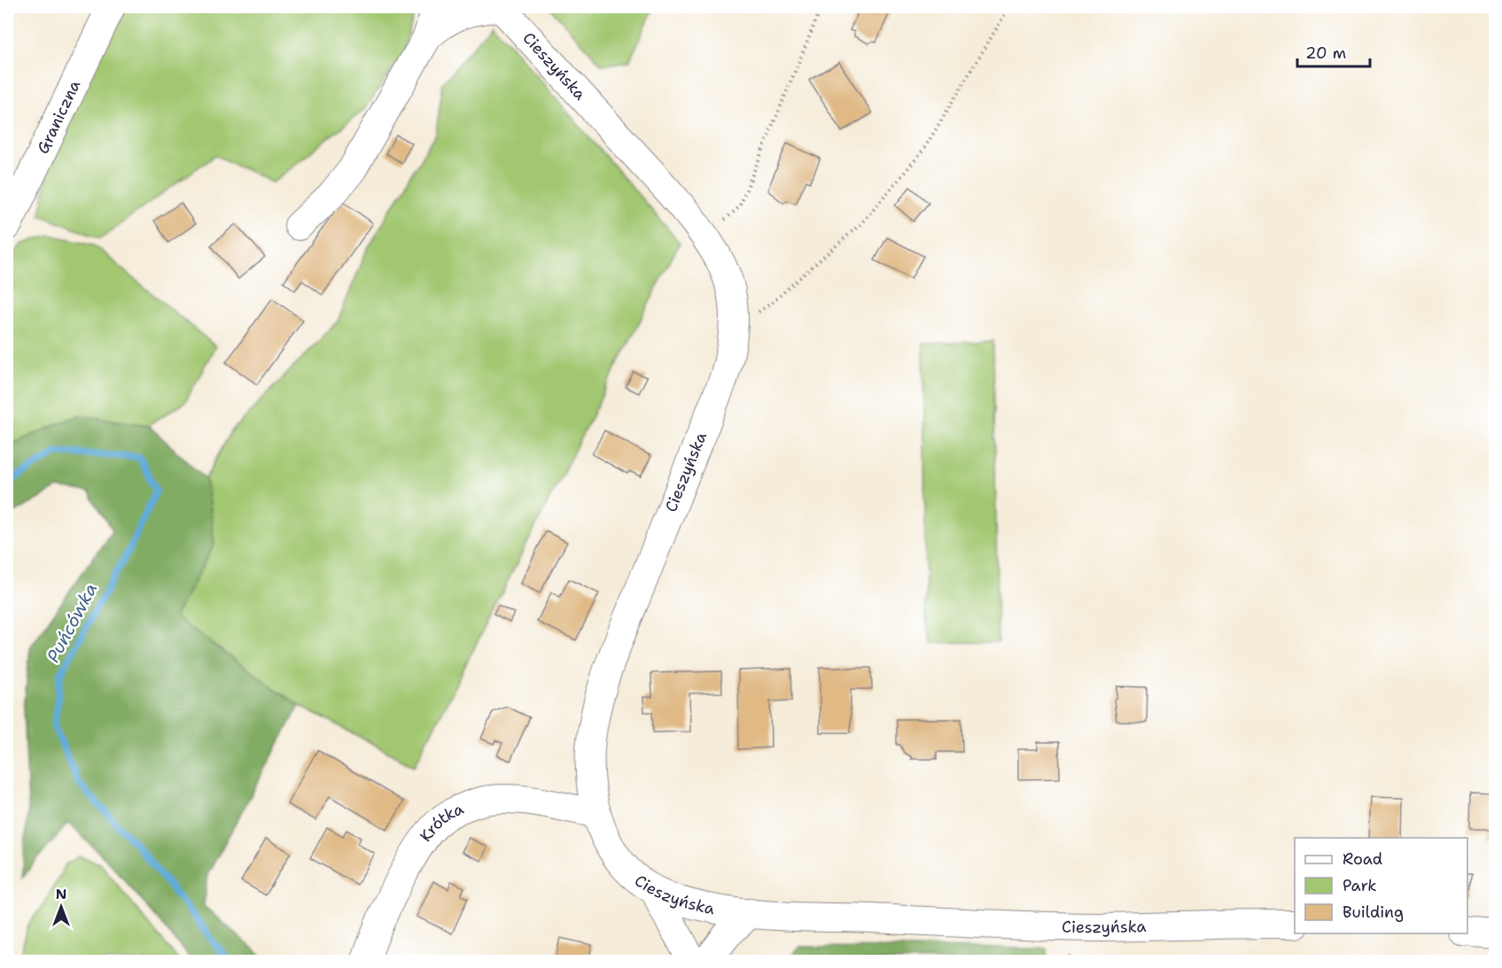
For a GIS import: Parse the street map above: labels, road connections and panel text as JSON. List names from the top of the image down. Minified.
{"streets":{"street":["Cieszyńska","Graniczna","Krótka"]},"crossings":[["Cieszyńska","Krótka"]],"water":["Puńcówka"],"legend":["Road","Park","Building"],"scale_bar":"20 m","north":"top"}
